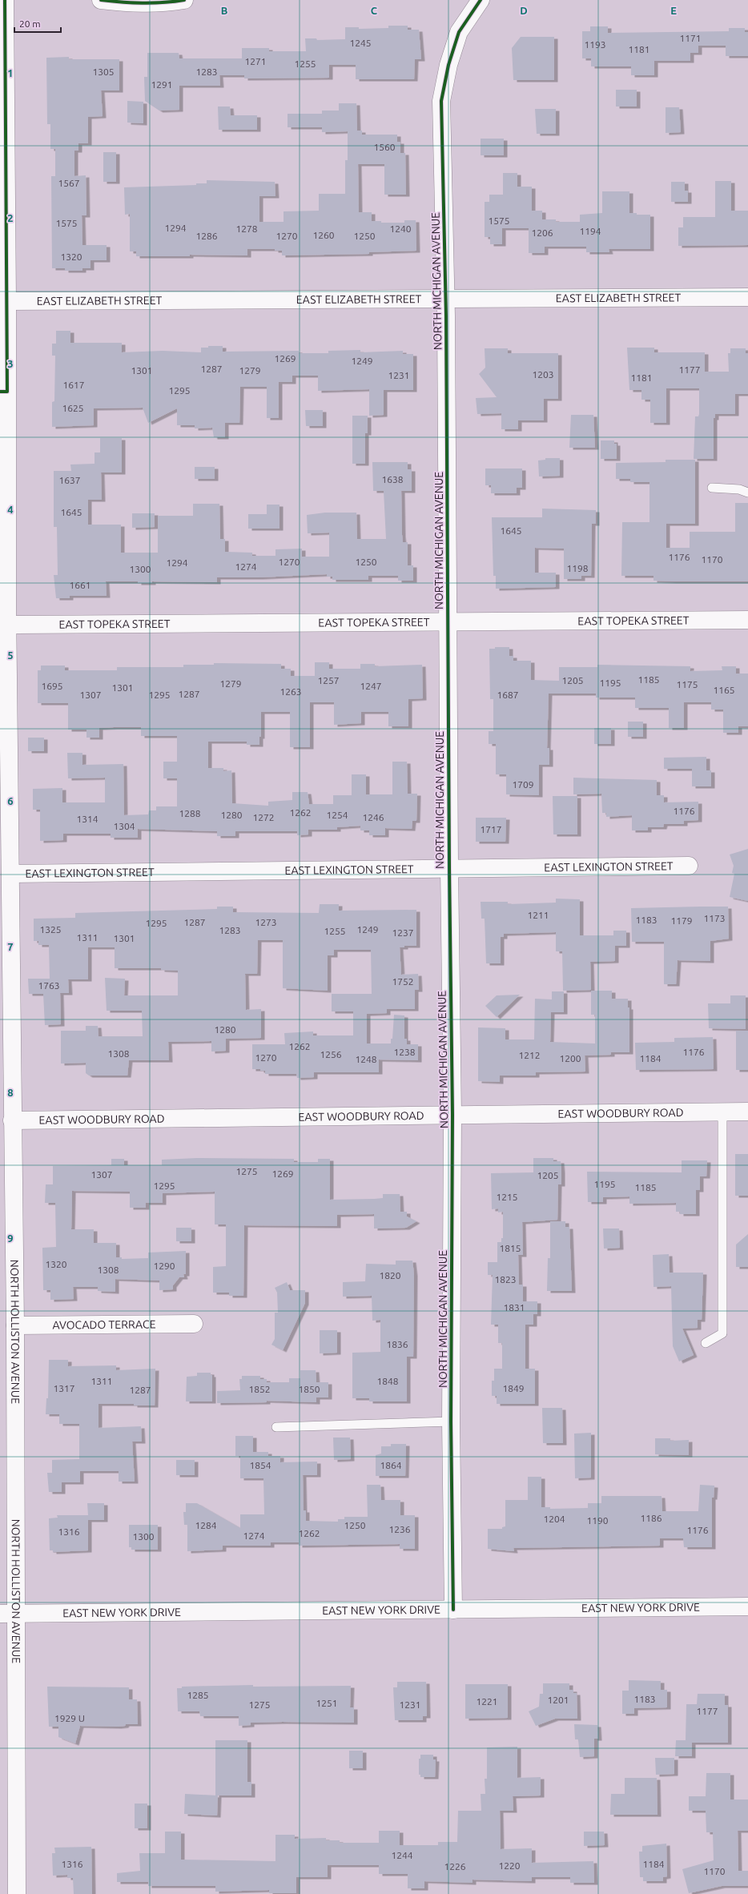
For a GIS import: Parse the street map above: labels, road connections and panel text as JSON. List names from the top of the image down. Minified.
{"streets":{"street":["NORTH MICHIGAN AVENUE","EAST ELIZABETH STREET","EAST TOPEKA STREET","EAST LEXINGTON STREET","EAST WOODBURY ROAD","AVOCADO TERRACE","NORTH HOLLISTON AVENUE","EAST NEW YORK DRIVE"]},"crossings":[["NORTH MICHIGAN AVENUE","EAST ELIZABETH STREET"],["NORTH MICHIGAN AVENUE","EAST TOPEKA STREET"],["NORTH MICHIGAN AVENUE","EAST LEXINGTON STREET"],["NORTH MICHIGAN AVENUE","EAST WOODBURY ROAD"],["NORTH MICHIGAN AVENUE","EAST NEW YORK DRIVE"],["EAST ELIZABETH STREET","NORTH HOLLISTON AVENUE"],["EAST TOPEKA STREET","NORTH HOLLISTON AVENUE"],["EAST LEXINGTON STREET","NORTH HOLLISTON AVENUE"],["EAST WOODBURY ROAD","NORTH HOLLISTON AVENUE"],["AVOCADO TERRACE","NORTH HOLLISTON AVENUE"],["NORTH HOLLISTON AVENUE","EAST NEW YORK DRIVE"]],"house_numbers":["1171","1245","1193","1181","1271","1255","1305","1283","1291","1560","1567","1575","1575","1294","1278","1240","1194","1206","1260","1286","1270","1250","1320","1269","1249","1287","1177","1301","1279","1203","1231","1181","1617","1295","1625","1638","1637","1645","1645","1176","1170","1270","1250","1294","1274","1198","1300","1661","1185","1257","1205","1195","1279","1175","1695","1247","1301","1165","1263","1287","1307","1295","1687","1709","1176","1262","1288","1280","1254","1272","1246","1314","1304","1717","1211","1173","1183","1179","1287","1273","1295","1325","1249","1283","1255","1237","1311","1301","1752","1763","1280","1262","1238","1176","1308","1256","1212","1270","1200","1184","1248","1275","1269","1307","1205","1195","1295","1185","1215","1815","1320","1290","1308","1820","1823","1831","1836","1311","1848","1317","1849","1852","1850","1287","1854","1864","1186","1204","1190","1284","1250","1236","1176","1316","1262","1274","1300","1285","1183","1201","1221","1251","1275","1231","1177","1929 U","1244","1316","1184","1220","1226","1170"],"scale_bar":"20 m","grid":{"columns":["B","C","D","E"],"rows":["1","2","3","4","5","6","7","8","9"]}}
